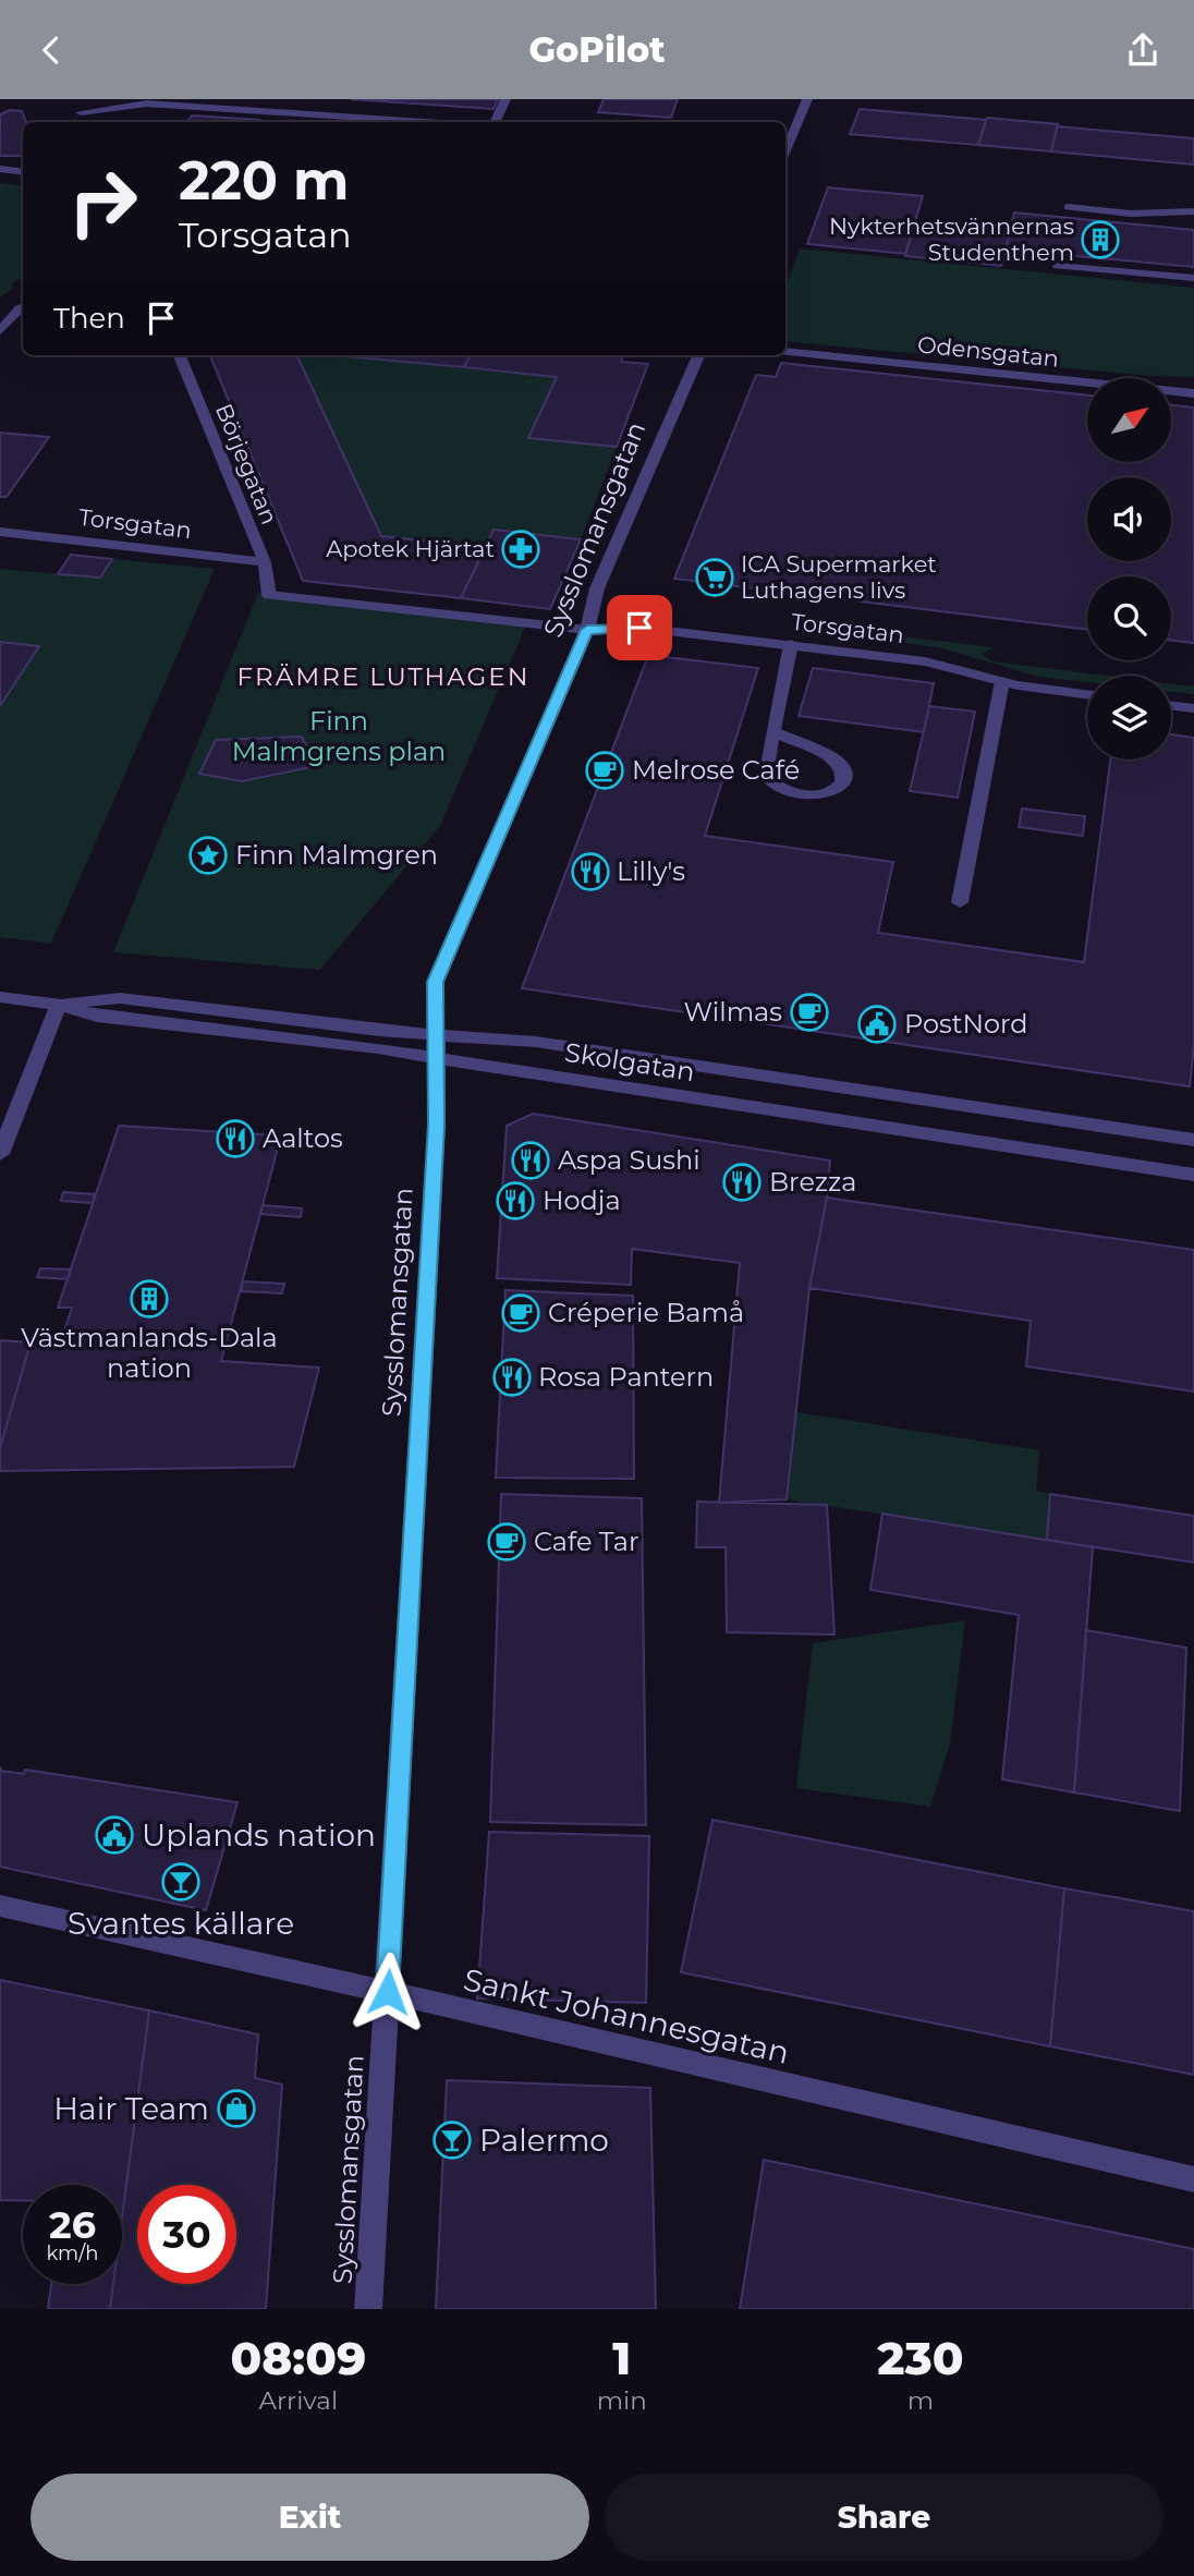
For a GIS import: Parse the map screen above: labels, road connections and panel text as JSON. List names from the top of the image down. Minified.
{"streets":{"street":["Odensgatan","Börjegatan","Torsgatan","Sysslomansgatan","Skolgatan","Sankt Johannesgatan"]},"crossings":[["Börjegatan","Torsgatan"],["Torsgatan","Sysslomansgatan"],["Sysslomansgatan","Skolgatan"],["Sysslomansgatan","Sankt Johannesgatan"]],"districts":["FRÄMRE LUTHAGEN"],"parks":["Finn Malmgrens plan"],"places":{"building":["Nykterhetsvännernas Studenthem","Västmanlands-Dala nation"],"pharmacy":["Apotek Hjärtat"],"supermarket":["ICA Supermarket Luthagens livs"],"cafe":["Melrose Café","Wilmas","Créperie Bamå","Cafe Tar"],"place":["Finn Malmgren"],"restaurant":["Lilly's","Aaltos","Aspa Sushi","Brezza","Hodja","Rosa Pantern"],"public building":["PostNord","Uplands nation"],"bar":["Svantes källare","Palermo"],"shop":["Hair Team"]},"north":"top right","page":{"header":"GoPilot","turn":["220 m","Torsgatan"],"then":"Then","speed":"26 km/h","limit":"30","eta":["08:09","Arrival","1","min","230","m"],"buttons":["Exit","Share"]}}
